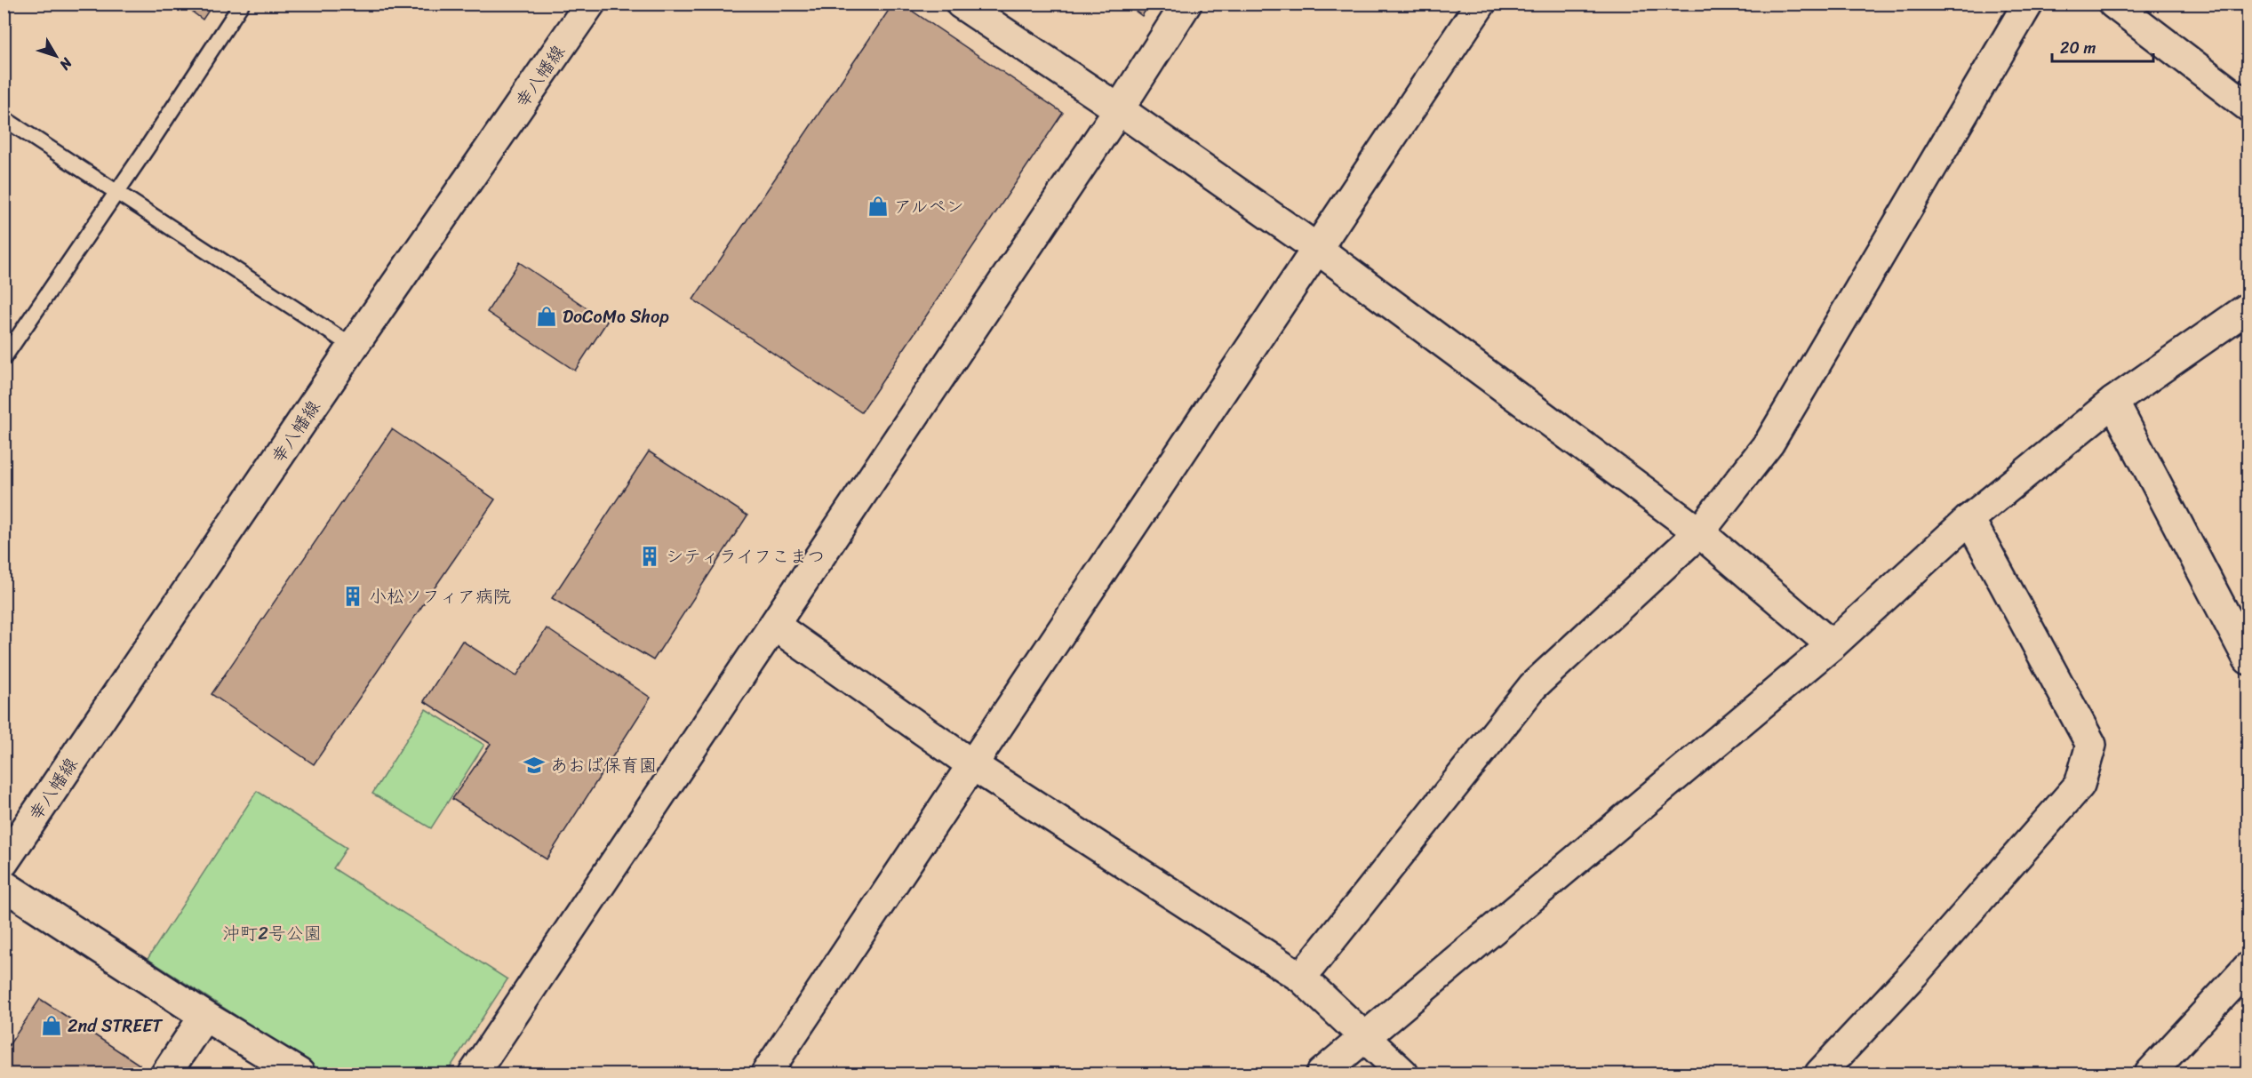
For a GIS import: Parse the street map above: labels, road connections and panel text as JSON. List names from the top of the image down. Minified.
{"streets":{"street":["幸八幡線"]},"parks":["沖町2号公園"],"places":{"shop":["アルペン","DoCoMo Shop","2nd STREET"],"building":["シティライフこまつ","小松ソフィア病院"],"school or university":["あおば保育園"]},"scale_bar":"20 m","north":"bottom right"}
